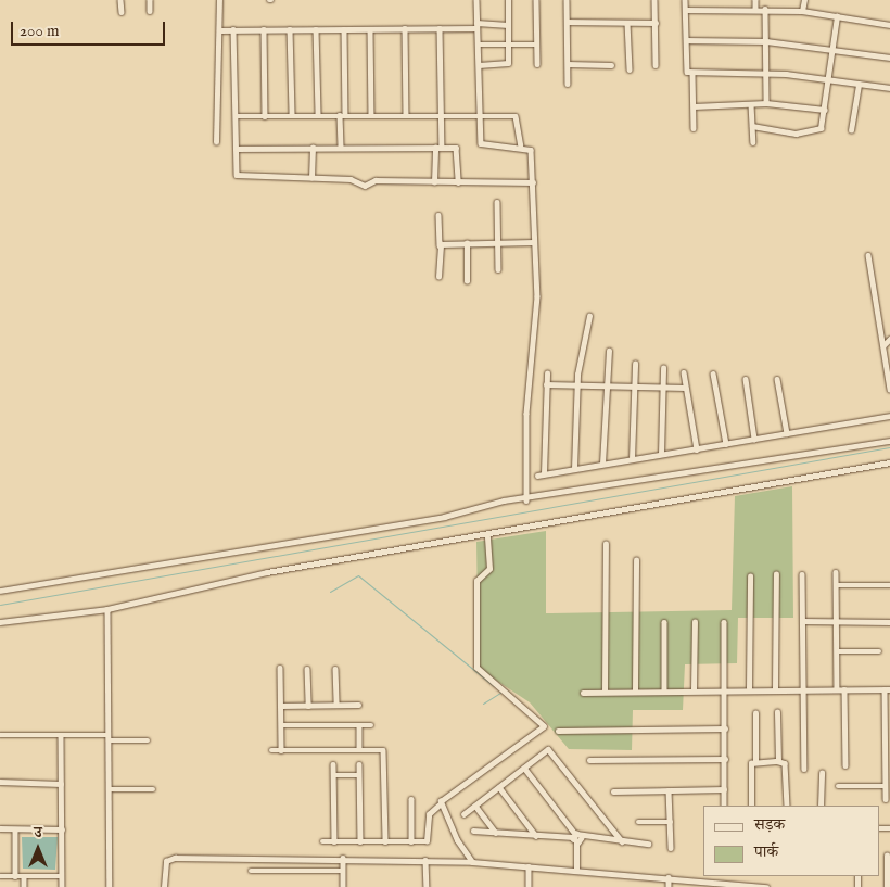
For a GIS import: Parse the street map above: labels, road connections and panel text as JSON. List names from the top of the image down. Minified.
{"legend":["सड़क","पार्क"],"scale_bar":"200 m","north":"top"}
